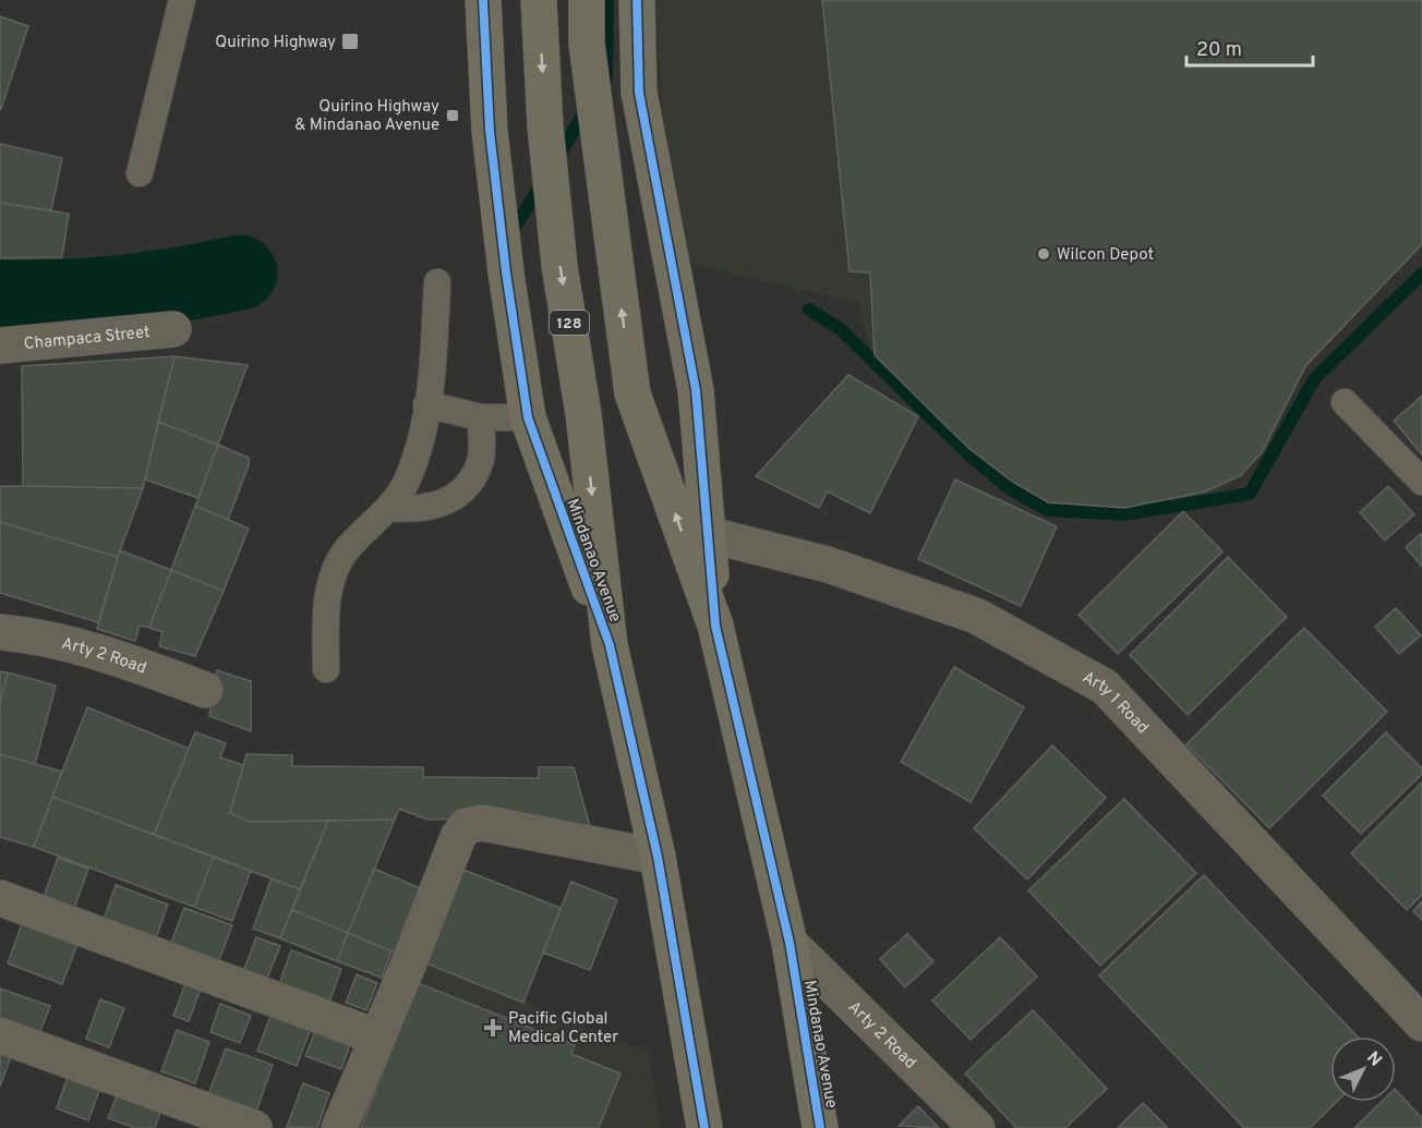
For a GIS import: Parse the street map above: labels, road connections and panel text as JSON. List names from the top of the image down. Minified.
{"streets":{"main road":["128","Mindanao Avenue"],"street":["Champaca Street","Arty 2 Road","Arty 1 Road"]},"crossings":[["Mindanao Avenue","Arty 2 Road"],["Mindanao Avenue","Arty 1 Road"]],"places":{"transit":["Quirino Highway","Quirino Highway & Mindanao Avenue"],"other":["Wilcon Depot"],"health":["Pacific Global Medical Center"]},"scale_bar":"20 m","north":"top right"}
